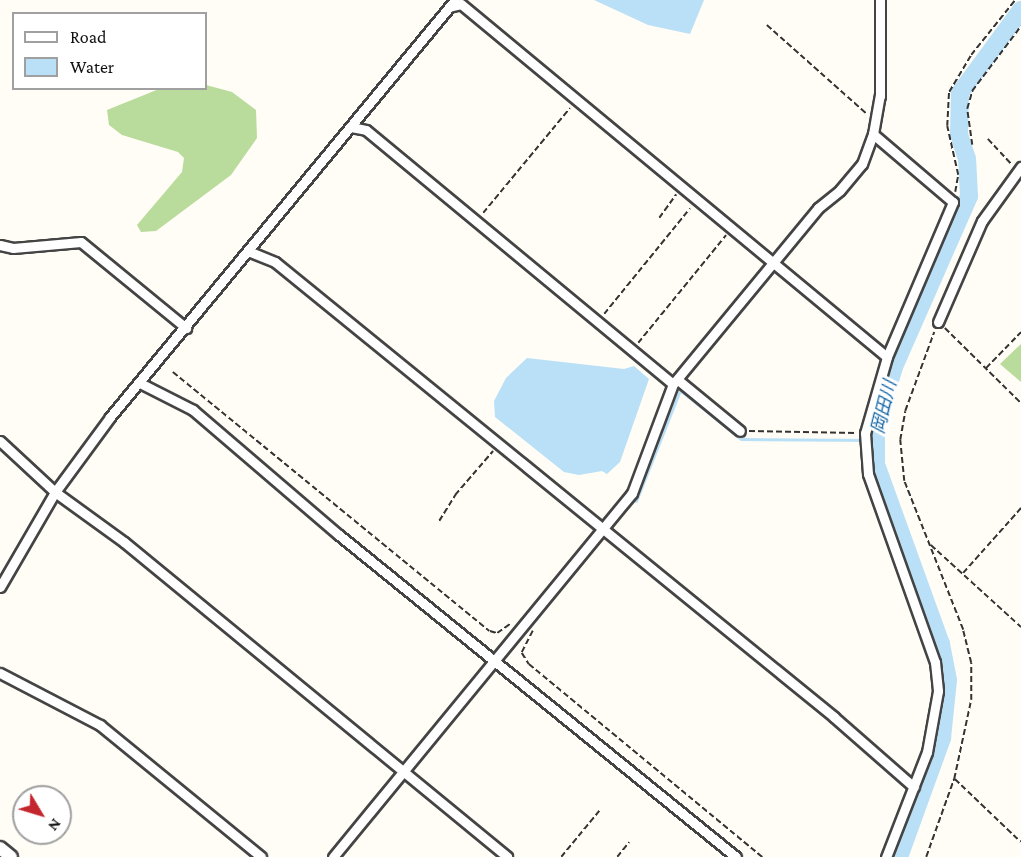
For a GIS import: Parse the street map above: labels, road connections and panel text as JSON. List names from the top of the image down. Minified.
{"water":["岡田川"],"legend":["Road","Water"],"north":"bottom right"}
